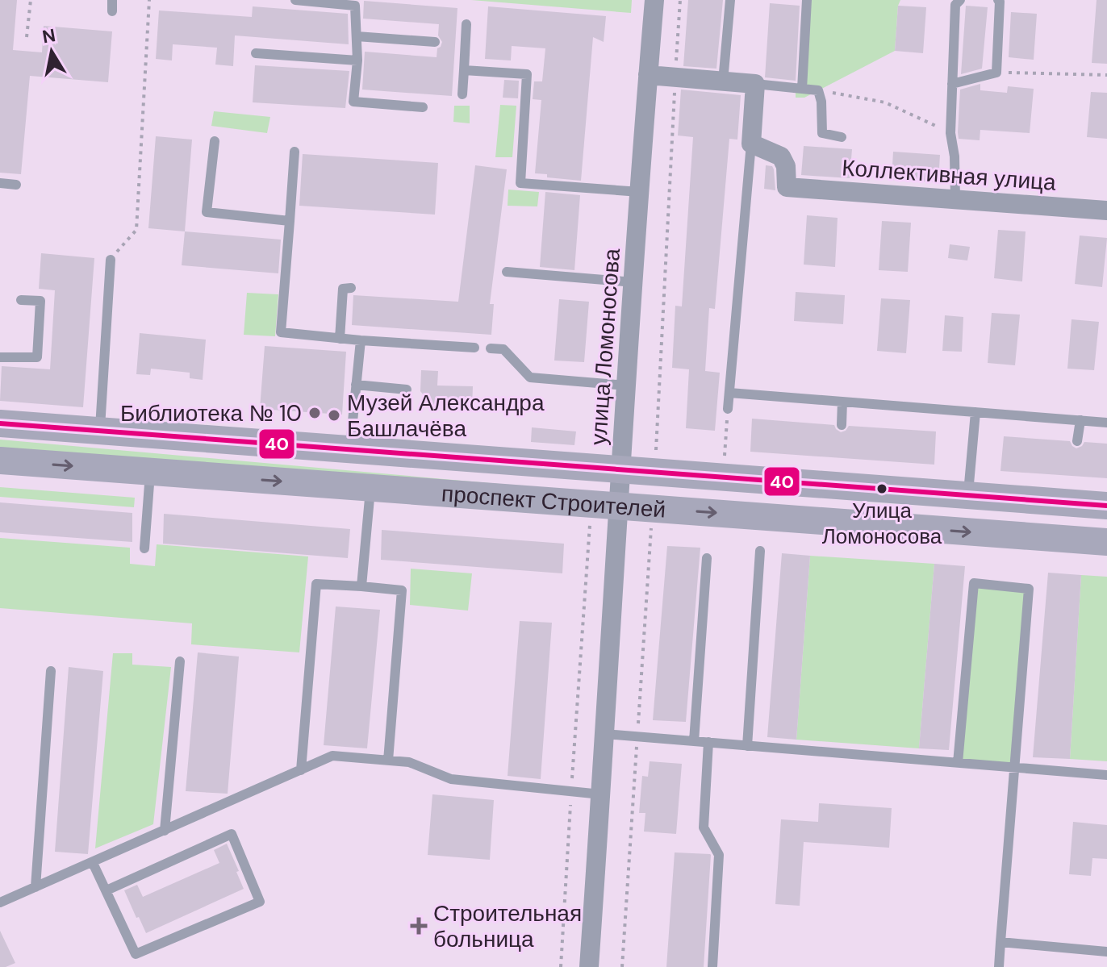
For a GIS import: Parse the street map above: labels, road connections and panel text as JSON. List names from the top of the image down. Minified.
{"streets":{"main road":["проспект Строителей"],"street":["Коллективная улица","улица Ломоносова"]},"crossings":[["улица Ломоносова","проспект Строителей"]],"places":{"other":["Библиотека № 10","Музей Александра Башлачёва","Улица Ломоносова"],"health":["Строительная больница"]},"lines":["transit line 40"],"north":"top"}
